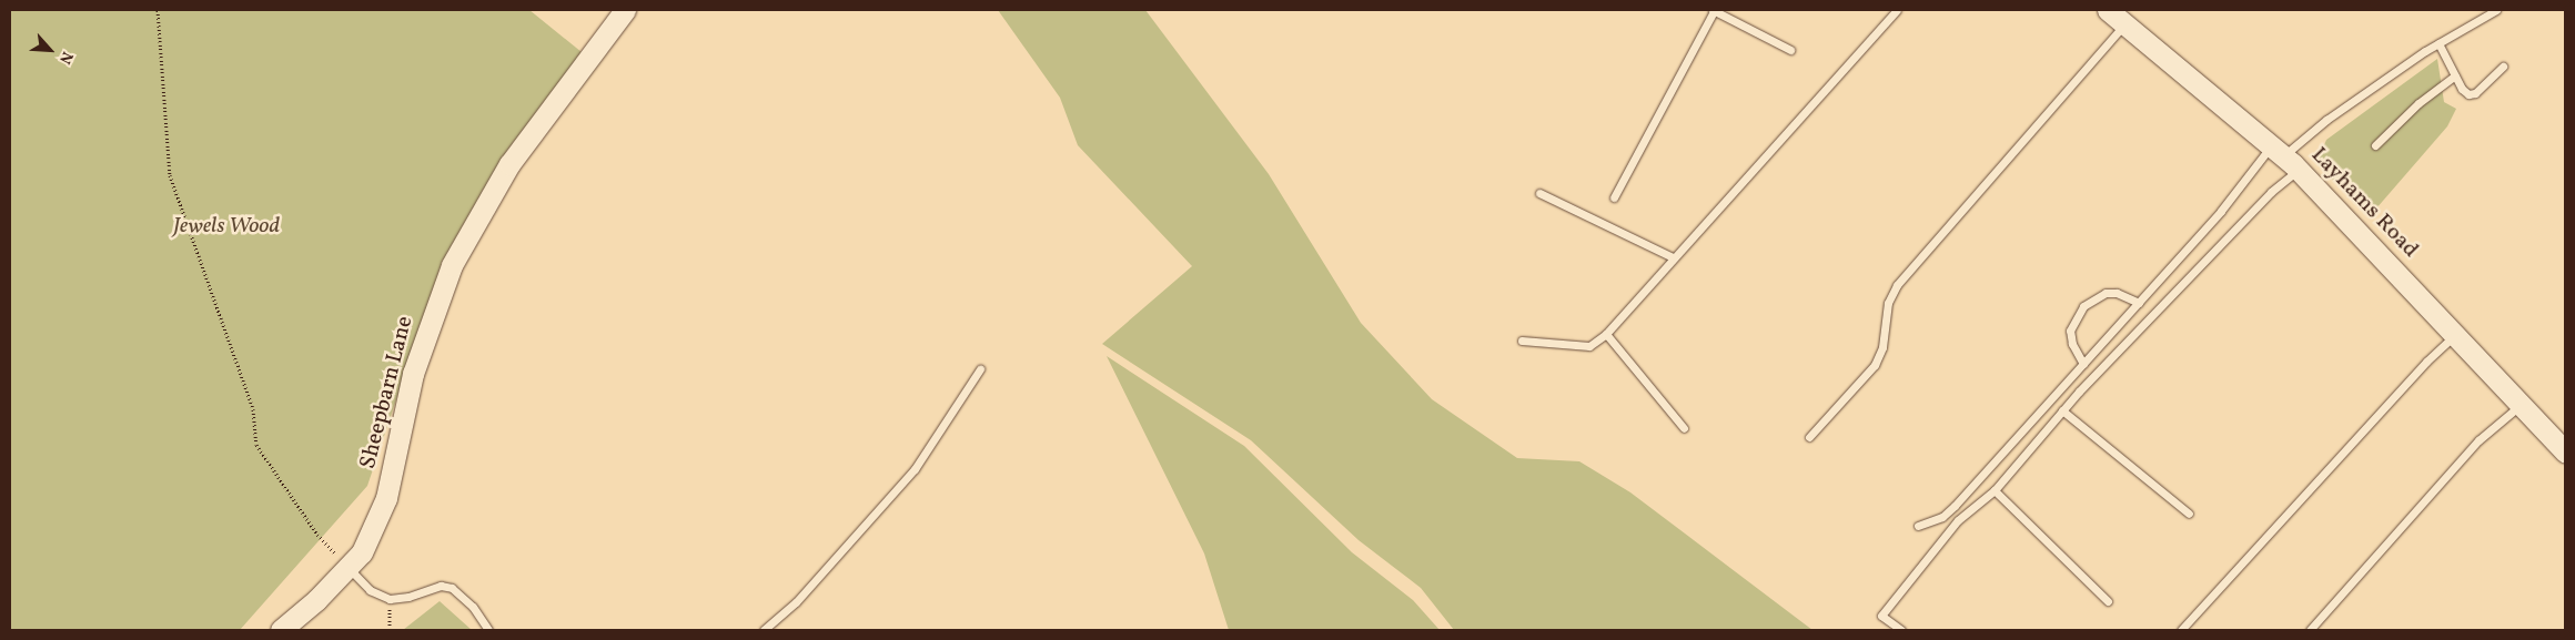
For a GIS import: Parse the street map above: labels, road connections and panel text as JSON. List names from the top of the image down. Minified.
{"streets":{"street":["Layhams Road","Sheepbarn Lane"]},"parks":["Jewels Wood"],"north":"bottom right"}
